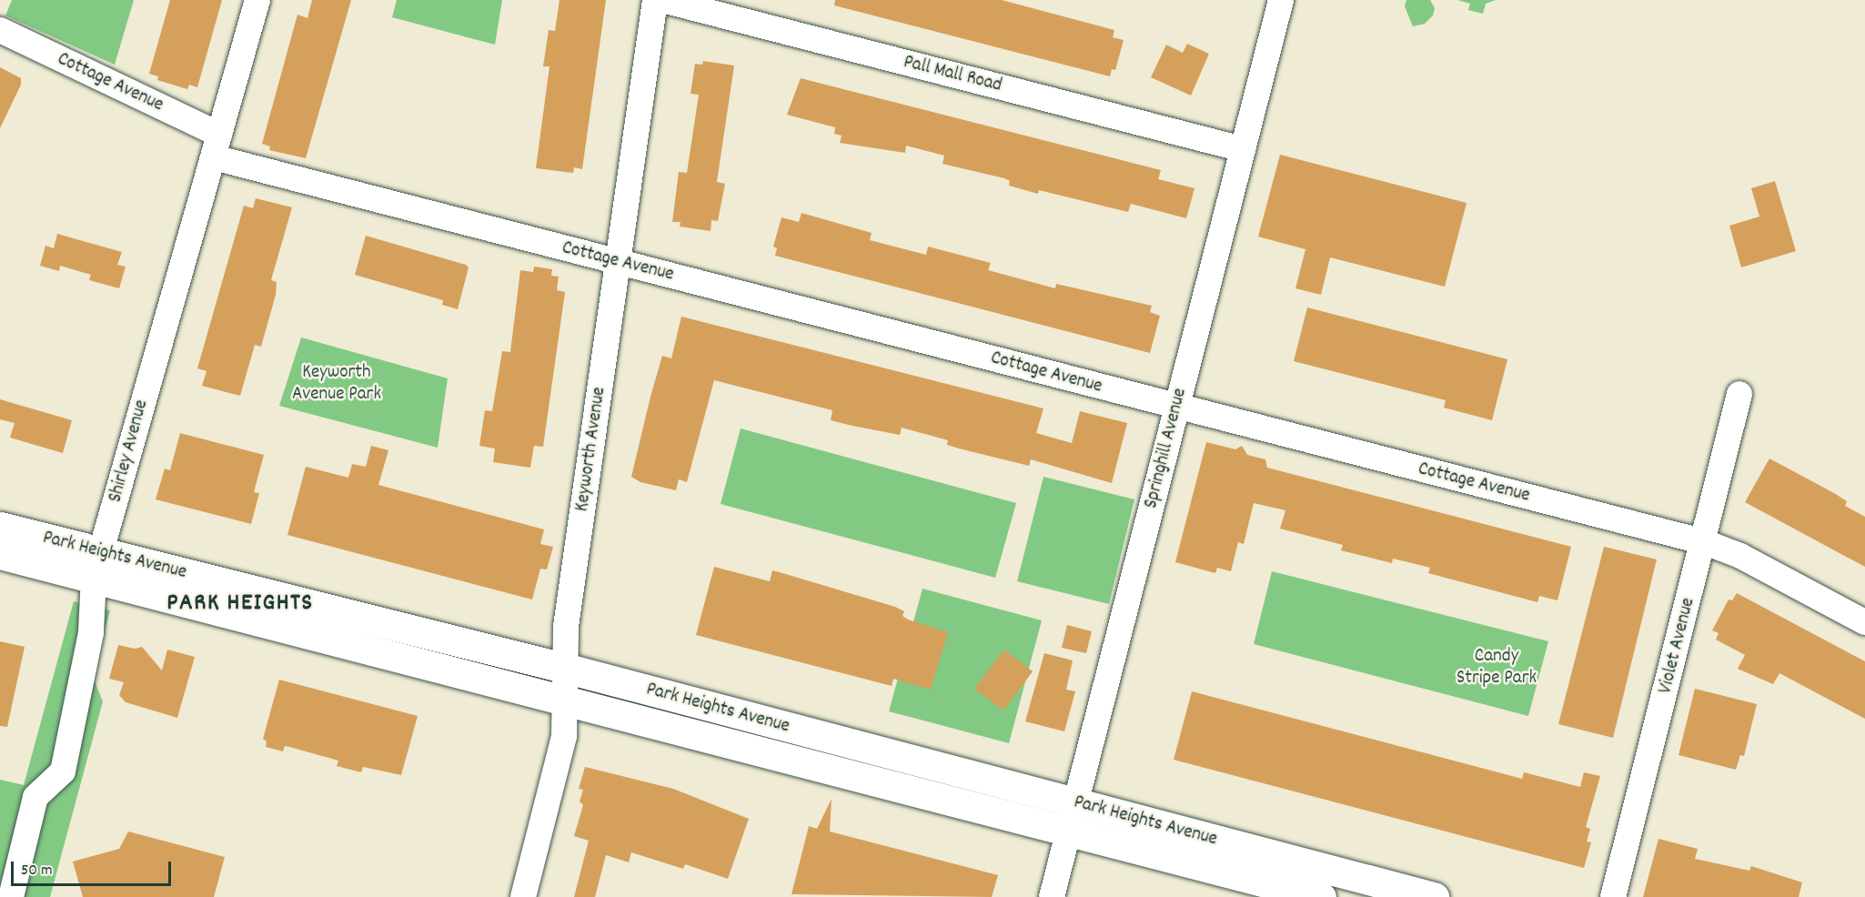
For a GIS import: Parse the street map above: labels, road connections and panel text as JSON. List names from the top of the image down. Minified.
{"streets":{"main road":["Park Heights Avenue"],"street":["Pall Mall Road","Cottage Avenue","Springhill Avenue","Keyworth Avenue","Shirley Avenue","Violet Avenue"]},"crossings":[["Pall Mall Road","Springhill Avenue"],["Cottage Avenue","Springhill Avenue"],["Cottage Avenue","Keyworth Avenue"],["Cottage Avenue","Shirley Avenue"],["Cottage Avenue","Violet Avenue"],["Springhill Avenue","Park Heights Avenue"],["Keyworth Avenue","Park Heights Avenue"],["Shirley Avenue","Park Heights Avenue"]],"districts":["PARK HEIGHTS"],"parks":["Keyworth Avenue Park","Candy Stripe Park"],"scale_bar":"50 m"}
